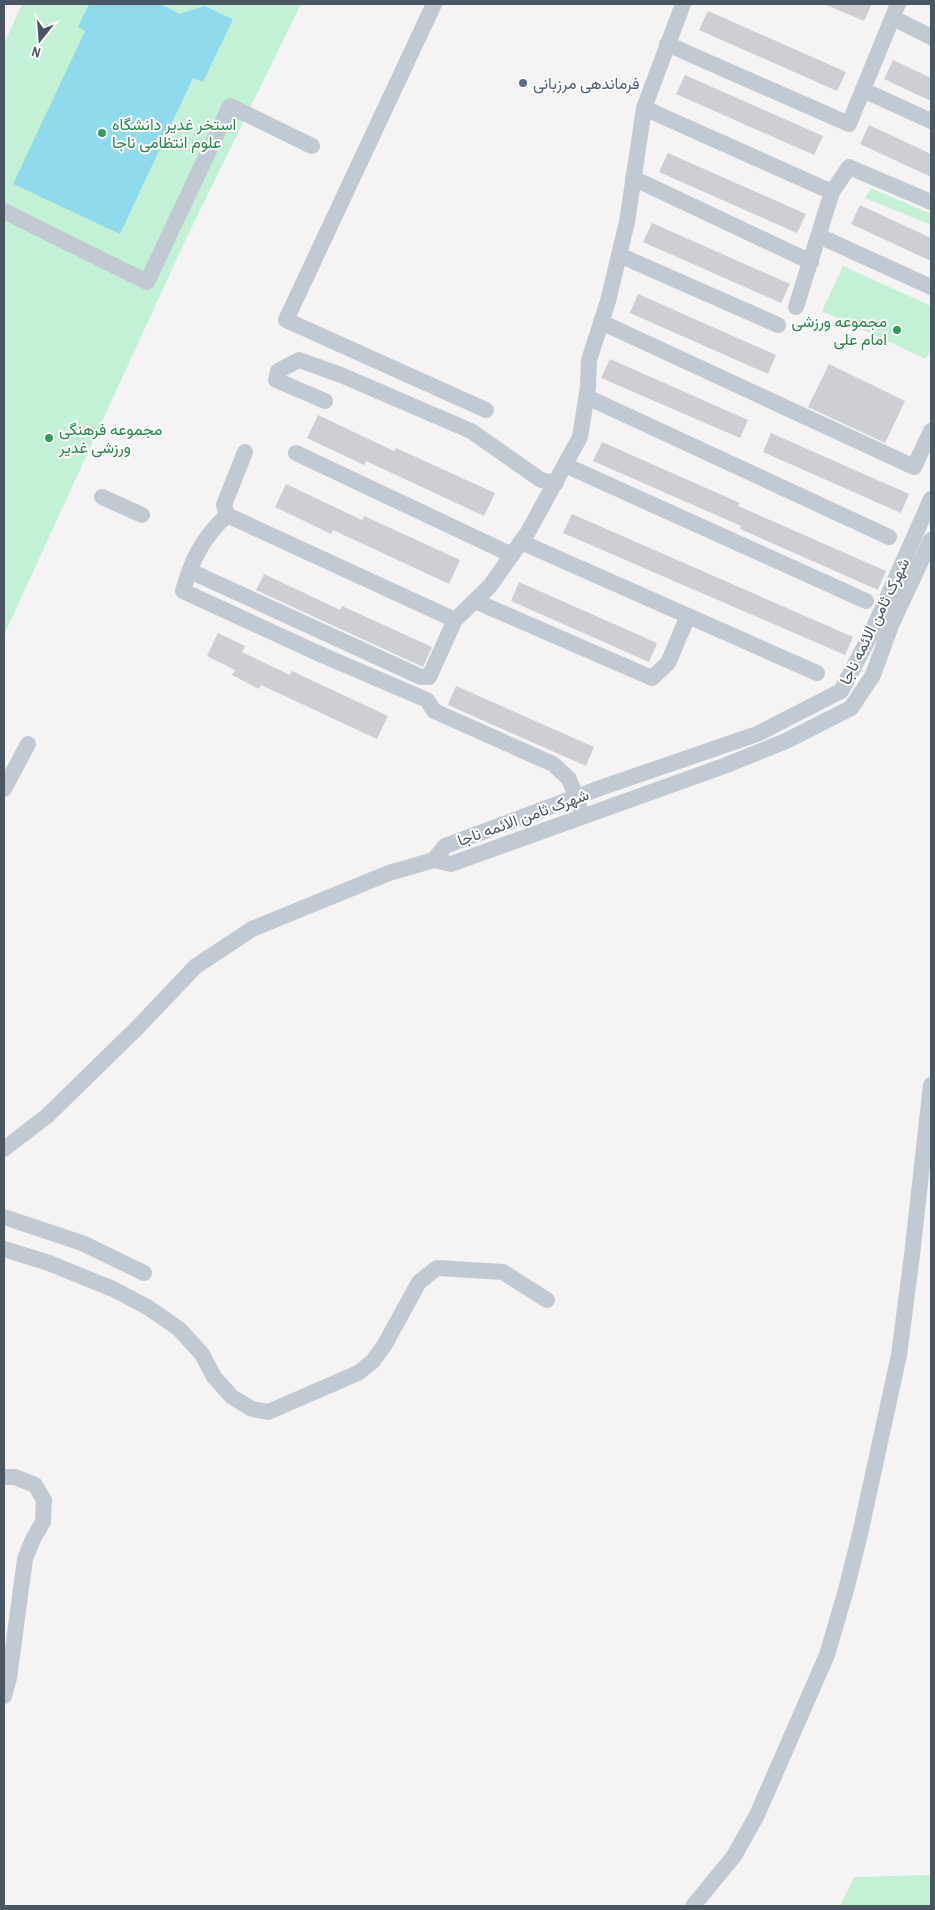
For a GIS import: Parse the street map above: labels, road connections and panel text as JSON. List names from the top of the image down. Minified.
{"streets":{"street":["شهرک ثامن الائمه ناجا"]},"places":["فرماندهی مرزبانی","استخر غدیر دانشگاه علوم انتظامی ناجا","مجموعه ورزشی امام علی","مجموعه فرهنگی ورزشی غدیر"],"north":"bottom"}
